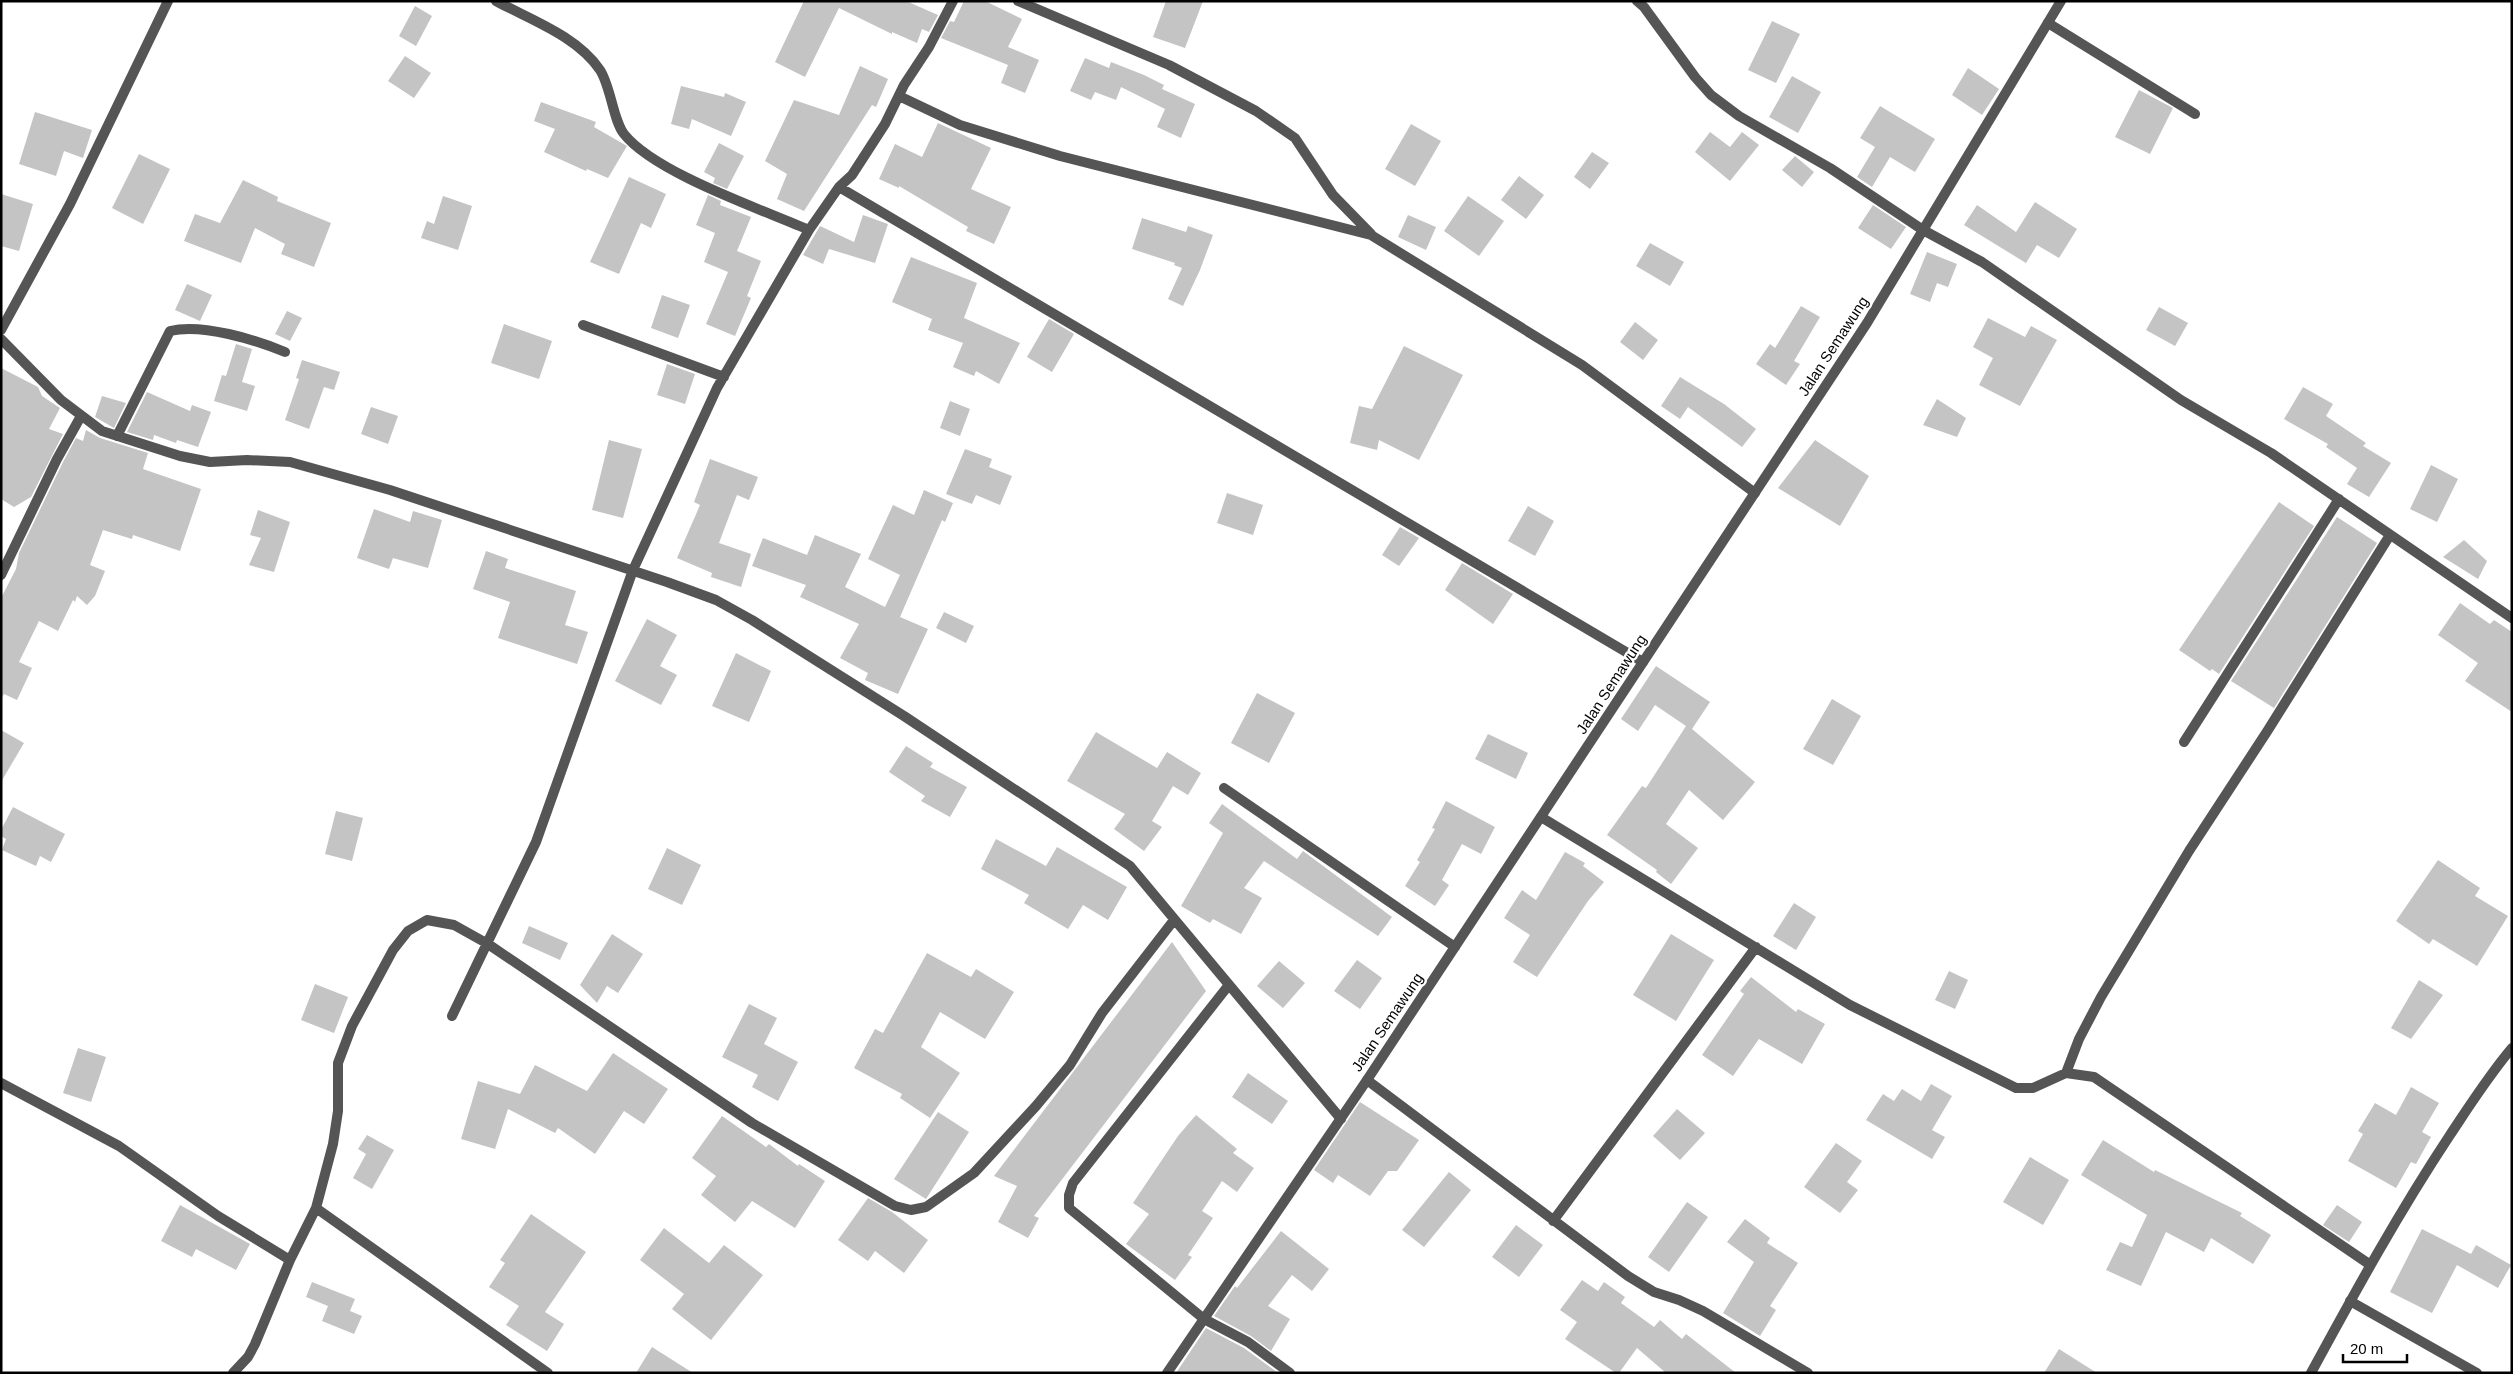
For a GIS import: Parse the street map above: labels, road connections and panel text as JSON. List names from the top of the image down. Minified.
{"streets":{"street":["Jalan Semawung"]},"scale_bar":"20 m"}
